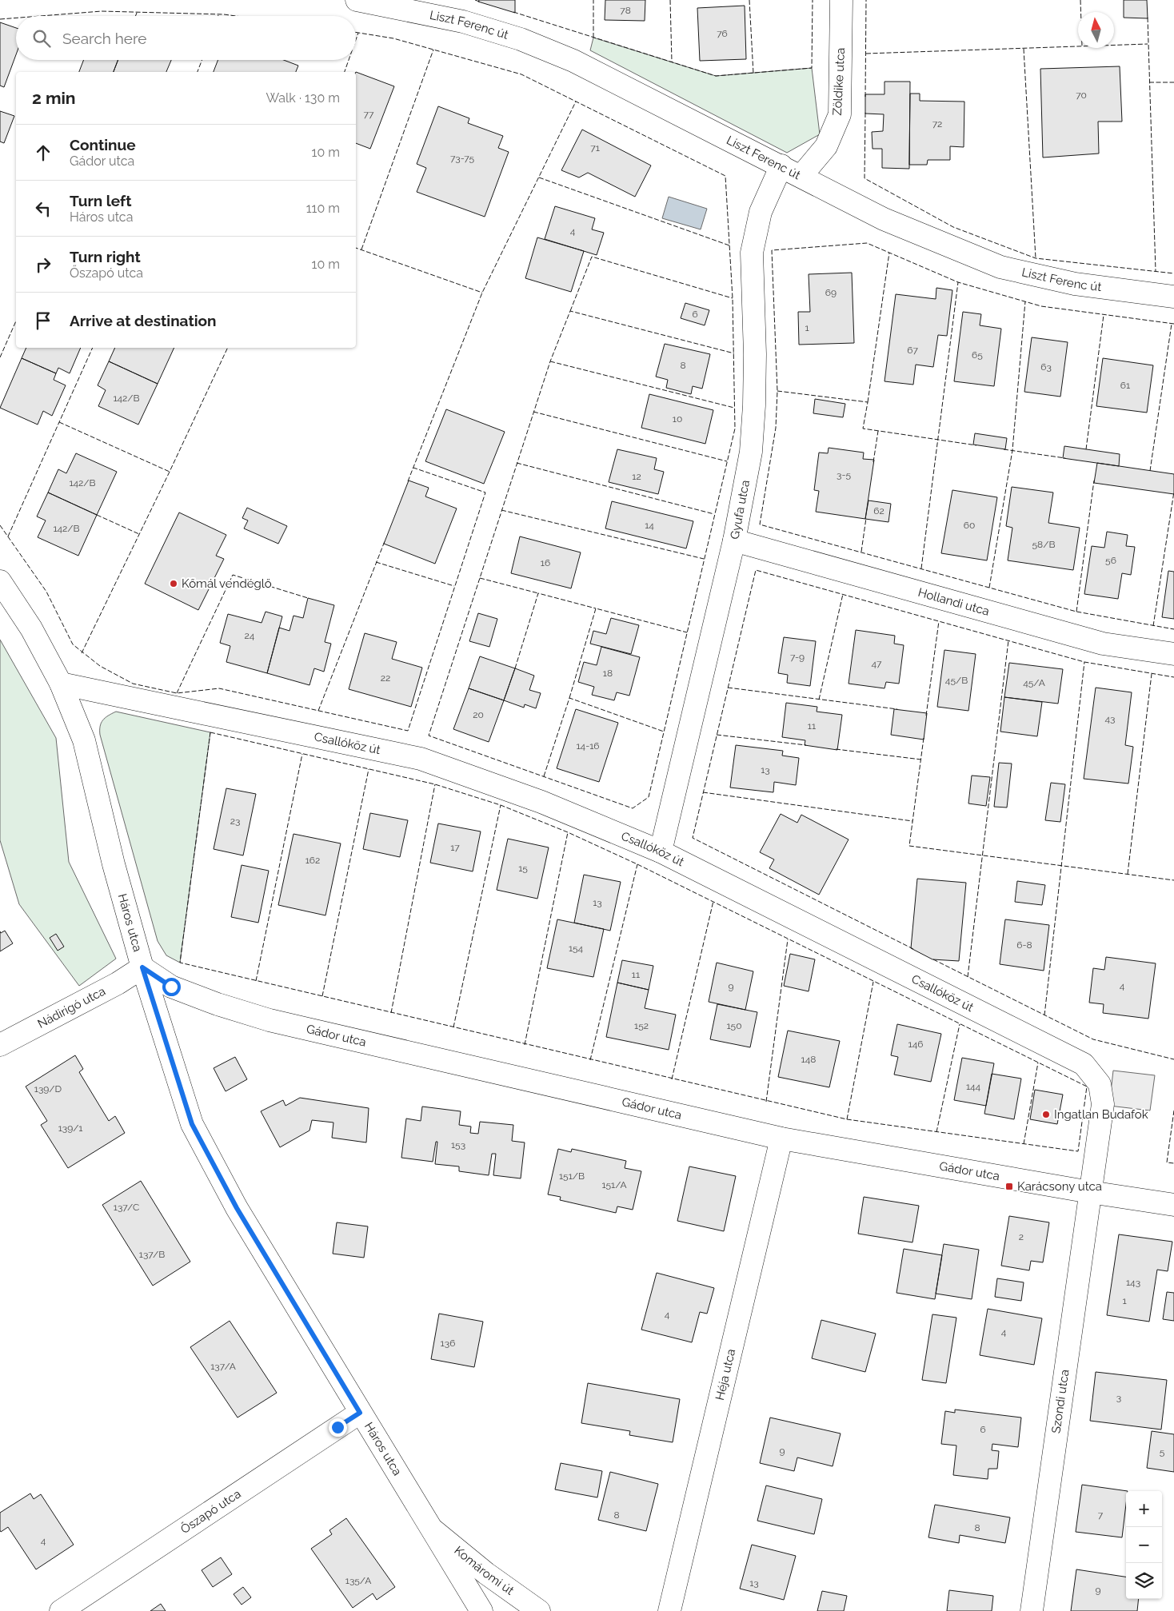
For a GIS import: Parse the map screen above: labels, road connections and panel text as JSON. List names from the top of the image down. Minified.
{"streets":{"street":["Liszt Ferenc út","Zöldike utca","Gyufa utca","Hollandi utca","Csallóköz út","Háros utca","Nádirigó utca","Gádor utca","Héja utca","Szondi utca","Őszapó utca","Komáromi út"]},"crossings":[["Liszt Ferenc út","Zöldike utca"],["Liszt Ferenc út","Gyufa utca"],["Gyufa utca","Hollandi utca"],["Gyufa utca","Csallóköz út"],["Csallóköz út","Háros utca"],["Csallóköz út","Gádor utca"],["Csallóköz út","Szondi utca"],["Háros utca","Nádirigó utca"],["Háros utca","Gádor utca"],["Háros utca","Őszapó utca"],["Háros utca","Komáromi út"],["Nádirigó utca","Gádor utca"],["Gádor utca","Héja utca"],["Gádor utca","Szondi utca"]],"places":{"other":["Kőmál vendéglő","Ingatlan Budafok"],"transit":["Karácsony utca"]},"house_numbers":["78","76","70","77","72","71","73-75","4","69","6","1","67","65","8","63","61","142/B","10","3-5","12","142/B","62","14","60","142/B","58/B","56","16","24","7-9","47","18","22","45/B","45/A","20","43","11","14-16","13","23","17","162","15","13","6-8","154","11","4","9","152","150","146","148","144","139/D","139/1","153","151/B","151/A","137/C","2","137/B","143","1","4","4","136","137/A","3","6","9","5","8","7","8","4","135/A","13","9"],"north":"top","page":{"search":"Search here","heading":["2 min","Walk · 130 m"],"list":[["Continue","Gádor utca","10 m"],["Turn left","Háros utca","110 m"],["Turn right","Őszapó utca","10 m"],"Arrive at destination"],"map_buttons":["+","−"]}}
